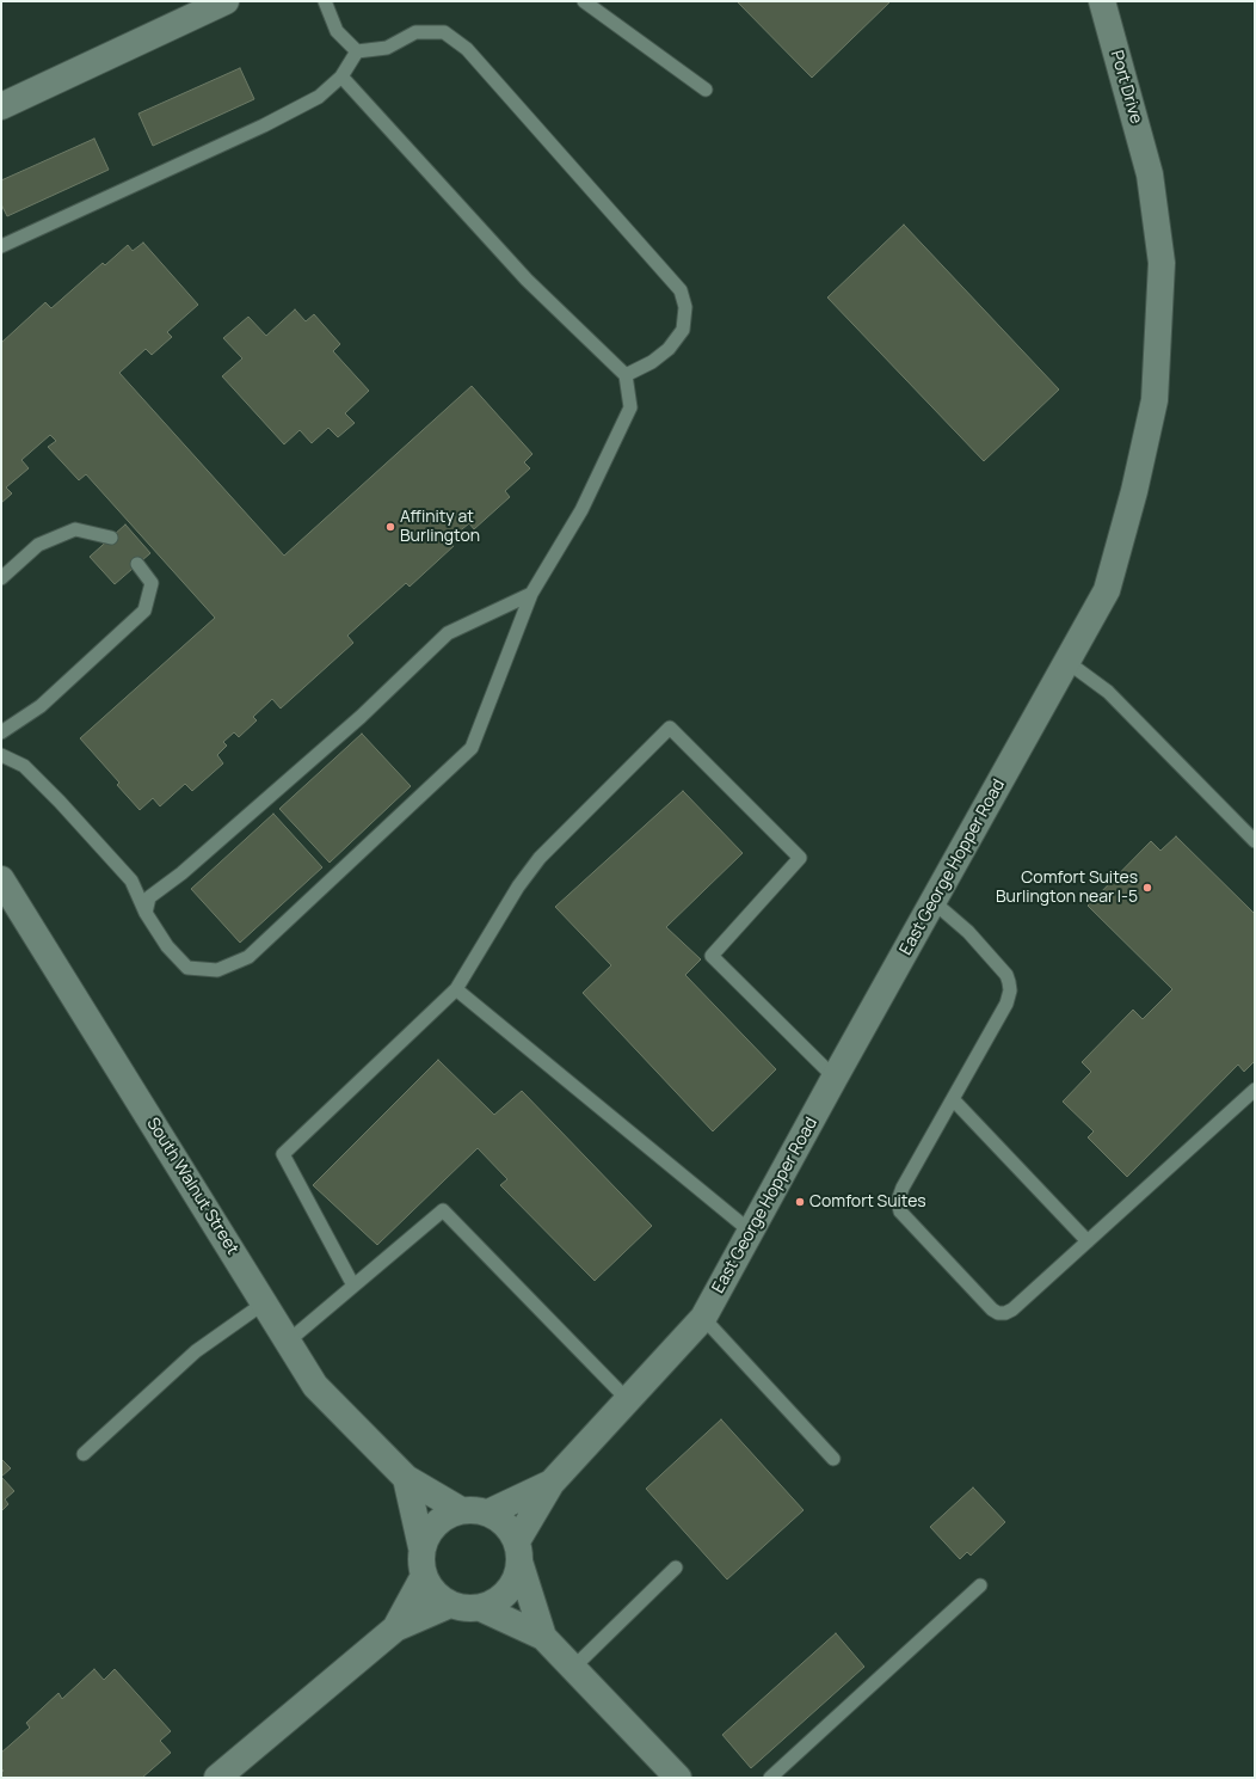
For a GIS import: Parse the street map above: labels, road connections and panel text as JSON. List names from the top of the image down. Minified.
{"streets":{"street":["Port Drive","East George Hopper Road","South Walnut Street"]},"crossings":[["Port Drive","East George Hopper Road"],["East George Hopper Road","South Walnut Street"]],"places":["Affinity at Burlington","Comfort Suites Burlington near I-5","Comfort Suites"]}
